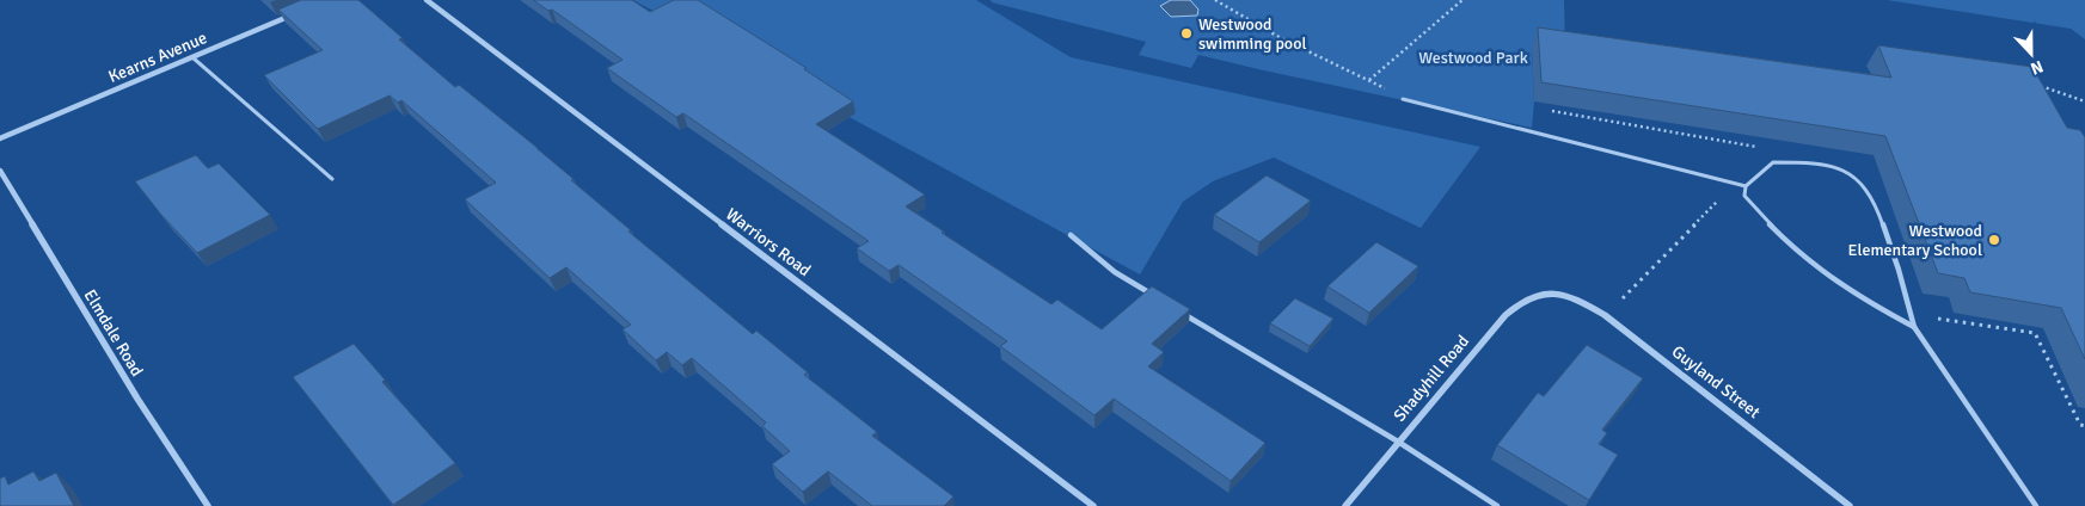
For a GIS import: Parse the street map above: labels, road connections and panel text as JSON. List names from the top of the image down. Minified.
{"streets":{"street":["Kearns Avenue","Warriors Road","Elmdale Road","Shadyhill Road","Guyland Street"]},"crossings":[["Shadyhill Road","Guyland Street"]],"parks":["Westwood Park"],"places":["Westwood swimming pool","Westwood Elementary School"],"north":"bottom"}
